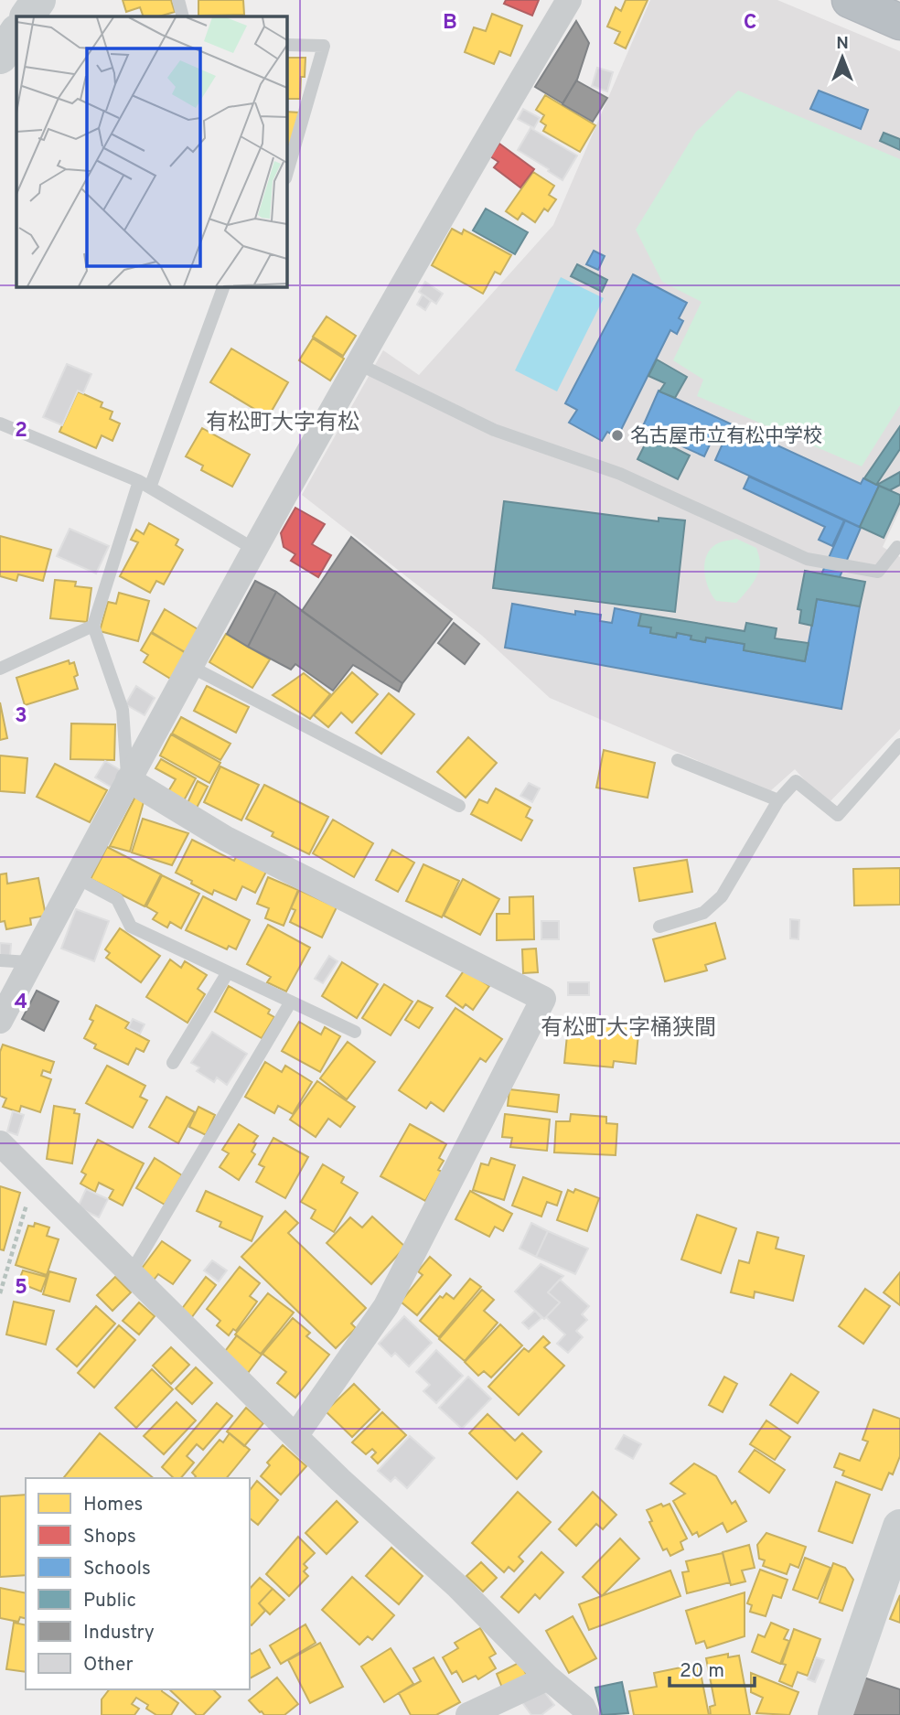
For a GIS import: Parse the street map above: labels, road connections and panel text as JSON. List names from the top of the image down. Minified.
{"districts":["有松町大字有松","有松町大字桶狭間"],"places":["名古屋市立有松中学校"],"legend":["Homes","Shops","Schools","Public","Industry","Other"],"scale_bar":"20 m","north":"top","grid":{"columns":["B","C"],"rows":["2","3","4","5"]}}
